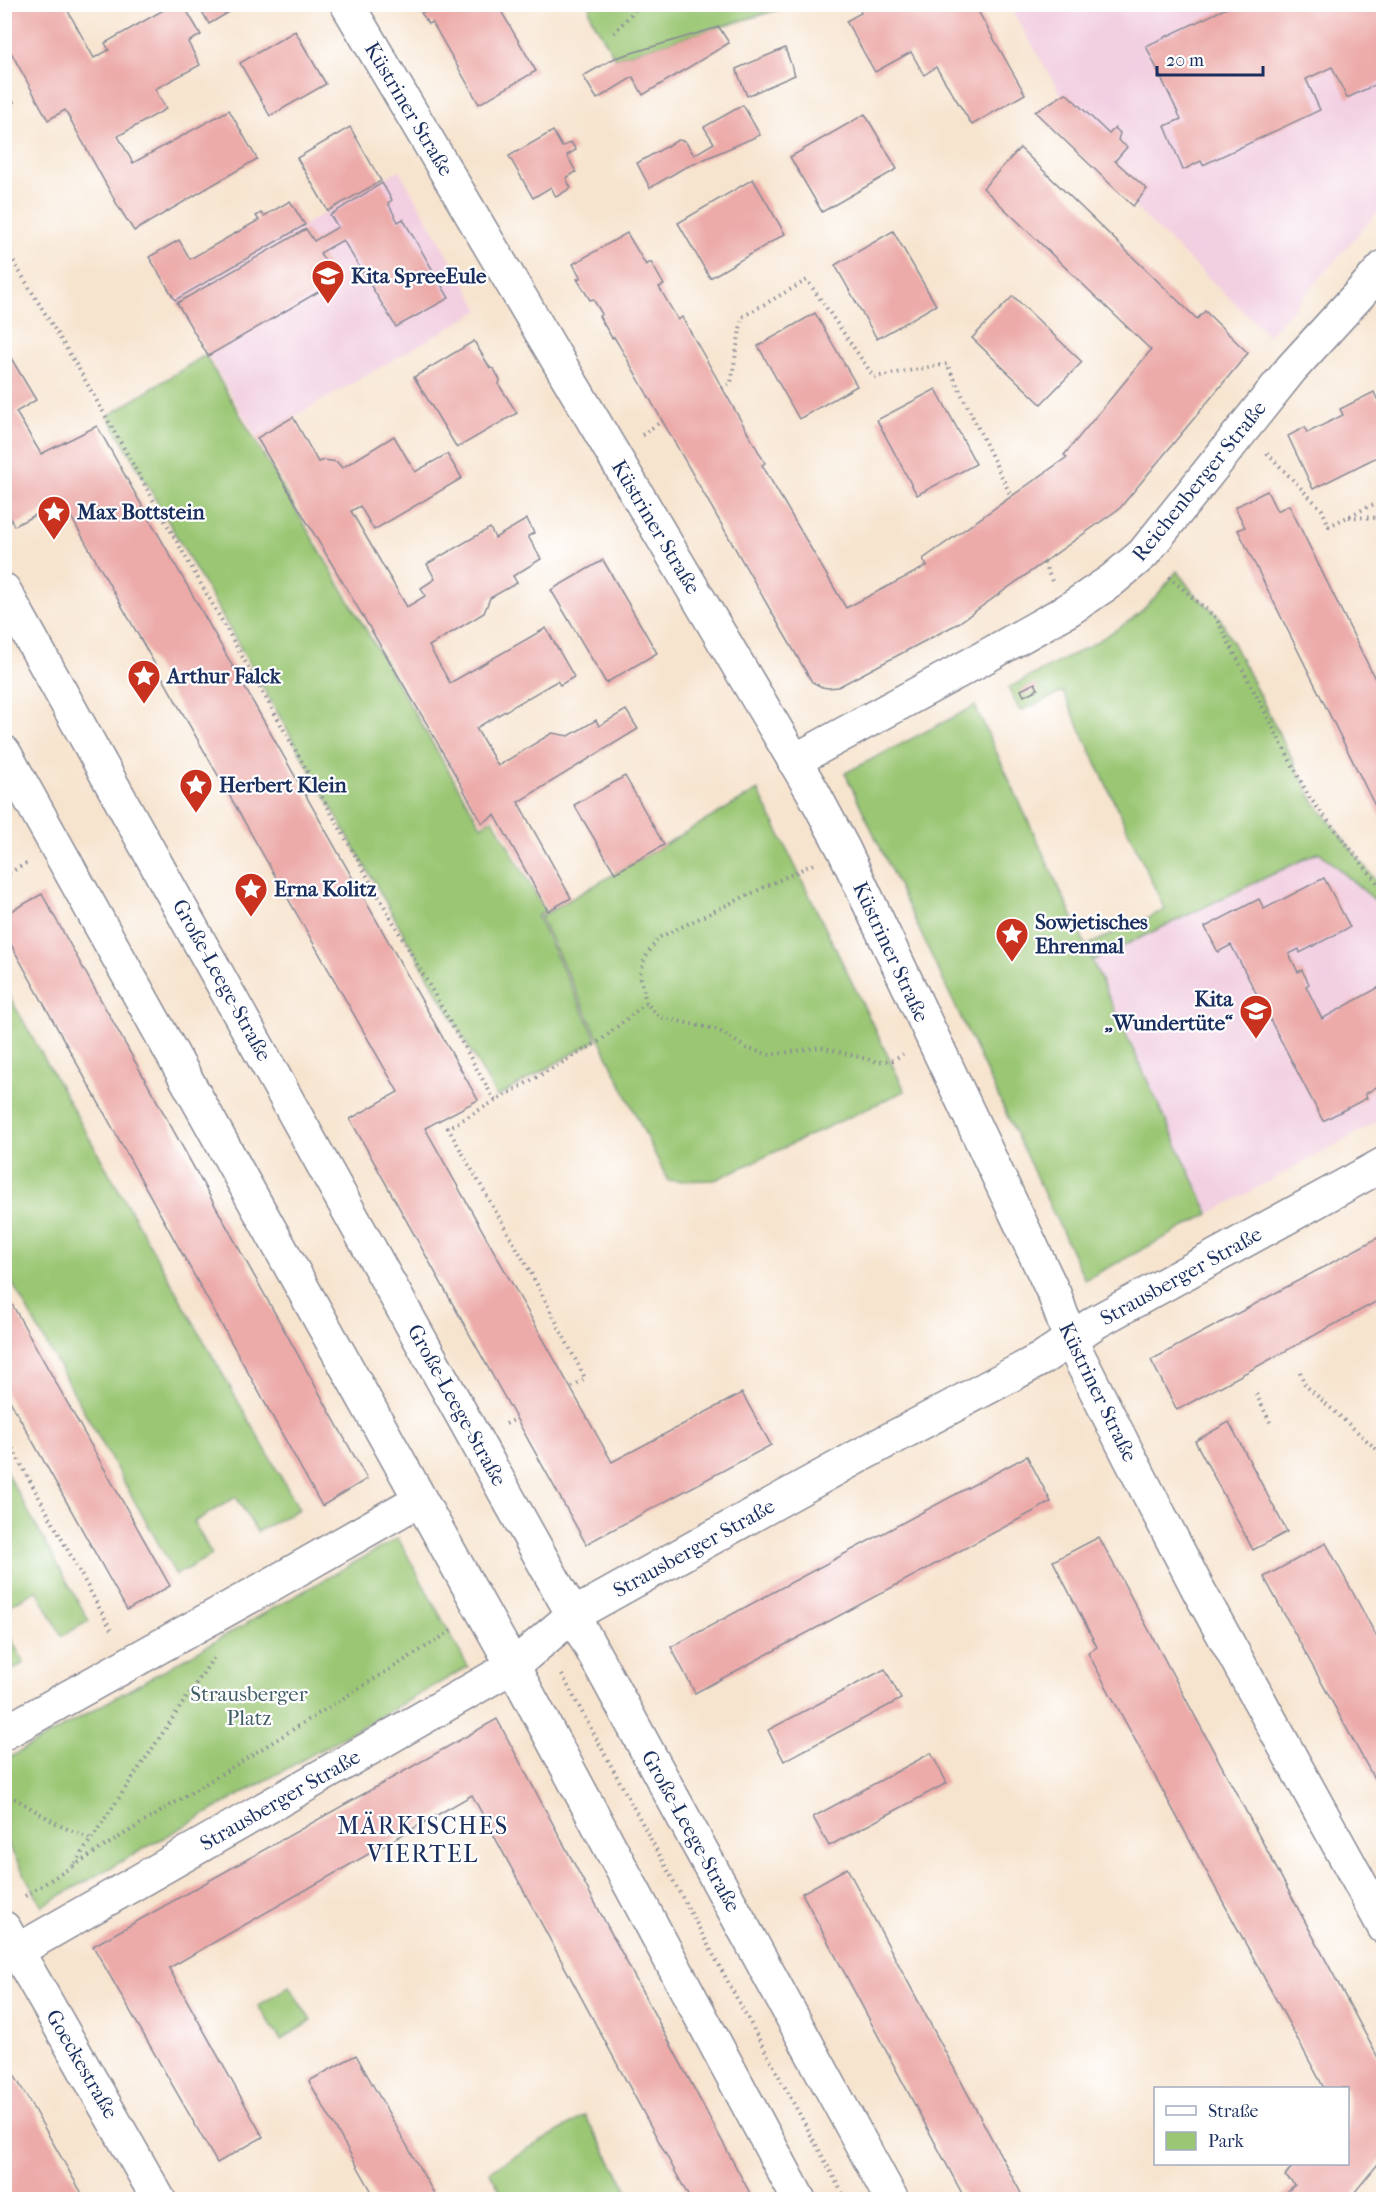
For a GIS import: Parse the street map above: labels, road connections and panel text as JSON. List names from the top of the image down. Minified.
{"streets":{"street":["Küstriner Straße","Reichenberger Straße","Große-Leege-Straße","Strausberger Straße","Goeckestraße"]},"crossings":[["Küstriner Straße","Reichenberger Straße"],["Küstriner Straße","Strausberger Straße"],["Große-Leege-Straße","Strausberger Straße"],["Strausberger Straße","Goeckestraße"]],"districts":["MÄRKISCHES VIERTEL"],"parks":["Strausberger Platz"],"places":{"school or university":["Kita SpreeEule","Kita „Wundertüte“"],"place":["Max Bottstein","Arthur Falck","Herbert Klein","Erna Kolitz","Sowjetisches Ehrenmal"]},"legend":["Straße","Park"],"scale_bar":"20 m"}
